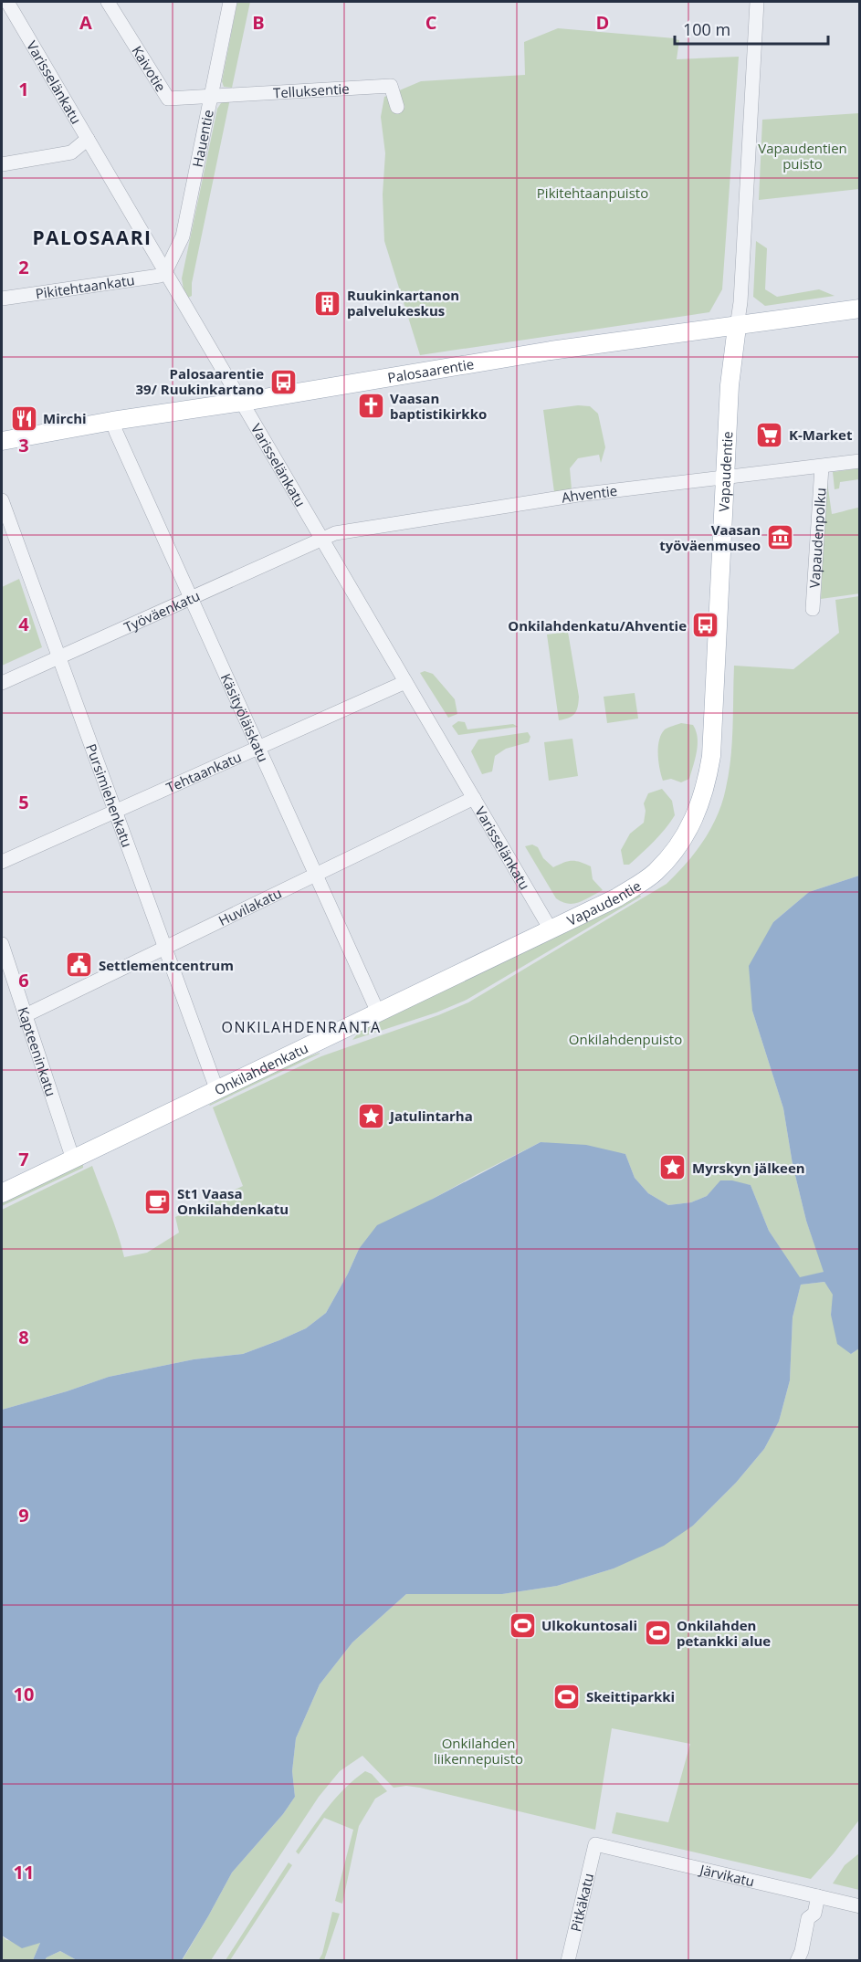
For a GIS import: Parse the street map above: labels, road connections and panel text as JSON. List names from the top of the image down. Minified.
{"streets":{"main road":["Palosaarentie","Vapaudentie","Onkilahdenkatu"],"street":["Kaivotie","Varisselänkatu","Telluksentie","Hauentie","Pikitehtaankatu","Ahventie","Vapaudenpolku","Työväenkatu","Käsityöläiskatu","Tehtaankatu","Pursimiehenkatu","Huvilakatu","Kapteeninkatu","Järvikatu","Pitkäkatu"]},"crossings":[["Kaivotie","Telluksentie"],["Kaivotie","Hauentie"],["Varisselänkatu","Hauentie"],["Varisselänkatu","Pikitehtaankatu"],["Varisselänkatu","Palosaarentie"],["Varisselänkatu","Vapaudentie"],["Varisselänkatu","Ahventie"],["Varisselänkatu","Työväenkatu"],["Varisselänkatu","Tehtaankatu"],["Varisselänkatu","Huvilakatu"],["Varisselänkatu","Onkilahdenkatu"],["Telluksentie","Hauentie"],["Hauentie","Pikitehtaankatu"],["Palosaarentie","Vapaudentie"],["Palosaarentie","Käsityöläiskatu"],["Vapaudentie","Ahventie"],["Vapaudentie","Onkilahdenkatu"],["Ahventie","Vapaudenpolku"],["Ahventie","Työväenkatu"],["Työväenkatu","Käsityöläiskatu"],["Työväenkatu","Pursimiehenkatu"],["Käsityöläiskatu","Tehtaankatu"],["Käsityöläiskatu","Huvilakatu"],["Käsityöläiskatu","Onkilahdenkatu"],["Tehtaankatu","Pursimiehenkatu"],["Pursimiehenkatu","Huvilakatu"],["Pursimiehenkatu","Onkilahdenkatu"],["Huvilakatu","Kapteeninkatu"],["Kapteeninkatu","Onkilahdenkatu"],["Järvikatu","Pitkäkatu"]],"districts":["PALOSAARI","ONKILAHDENRANTA"],"parks":["Vapaudentien puisto","Pikitehtaanpuisto","Onkilahdenpuisto","Onkilahden liikennepuisto"],"places":{"building":["Ruukinkartanon palvelukeskus"],"bus stop":["Palosaarentie 39/ Ruukinkartano","Onkilahdenkatu/Ahventie"],"church":["Vaasan baptistikirkko"],"restaurant":["Mirchi"],"supermarket":["K-Market"],"museum":["Vaasan työväenmuseo"],"public building":["Settlementcentrum"],"place":["Jatulintarha","Myrskyn jälkeen"],"cafe":["St1 Vaasa Onkilahdenkatu"],"sports":["Ulkokuntosali","Onkilahden petankki alue","Skeittiparkki"]},"scale_bar":"100 m","grid":{"columns":["A","B","C","D"],"rows":["1","2","3","4","5","6","7","8","9","10","11"]}}
